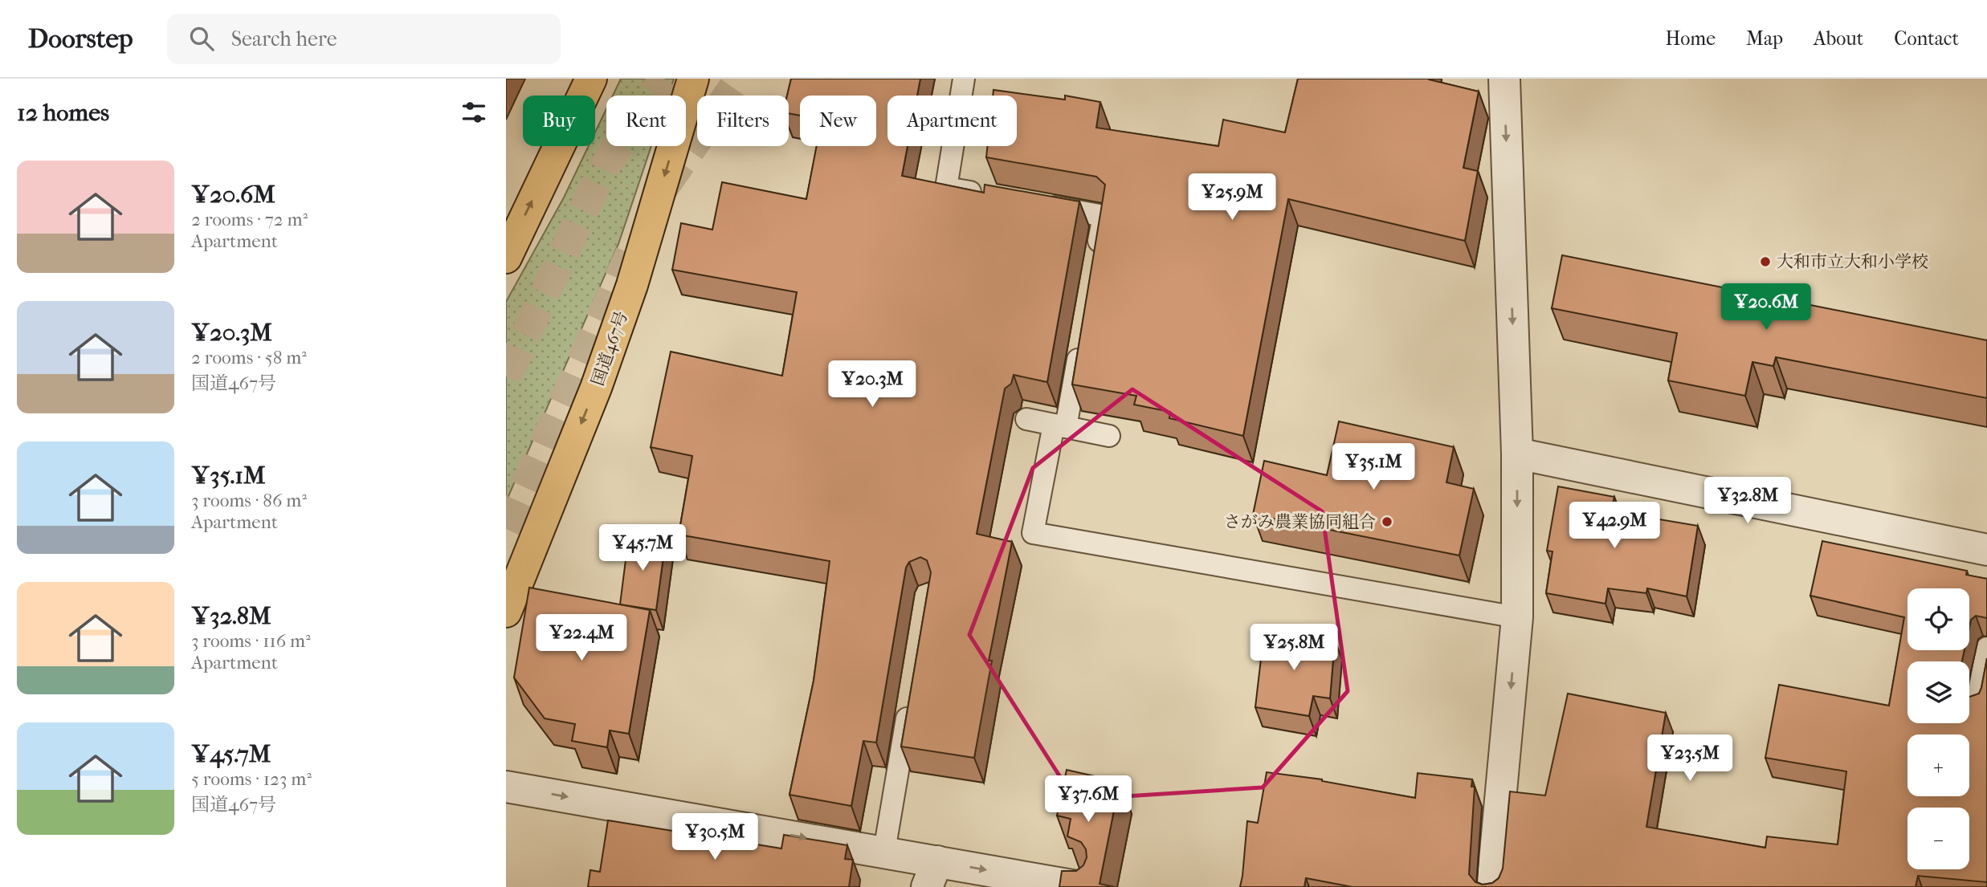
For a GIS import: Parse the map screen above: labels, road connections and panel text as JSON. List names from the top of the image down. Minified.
{"streets":{"highway":["国道467号"]},"places":["大和市立大和小学校","さがみ農業協同組合"],"page":{"header":"Doorstep","search":"Search here","nav":["Home","Map","About","Contact"],"heading":"12 homes","chip":["Buy","Rent","Filters","New","Apartment"],"list":[{"name":"¥20.6M","note":"2 rooms · 72 m² · Apartment"},{"name":"¥20.3M","note":"2 rooms · 58 m² · 国道467号"},{"name":"¥35.1M","note":"3 rooms · 86 m² · Apartment"},{"name":"¥32.8M","note":"3 rooms · 116 m² · Apartment"},{"name":"¥45.7M","note":"5 rooms · 123 m² · 国道467号"}],"price":["¥25.9M","¥20.6M","¥20.3M","¥35.1M","¥32.8M","¥42.9M","¥45.7M","¥22.4M","¥25.8M","¥23.5M","¥37.6M","¥30.5M"],"map_buttons":["+","−"]}}
